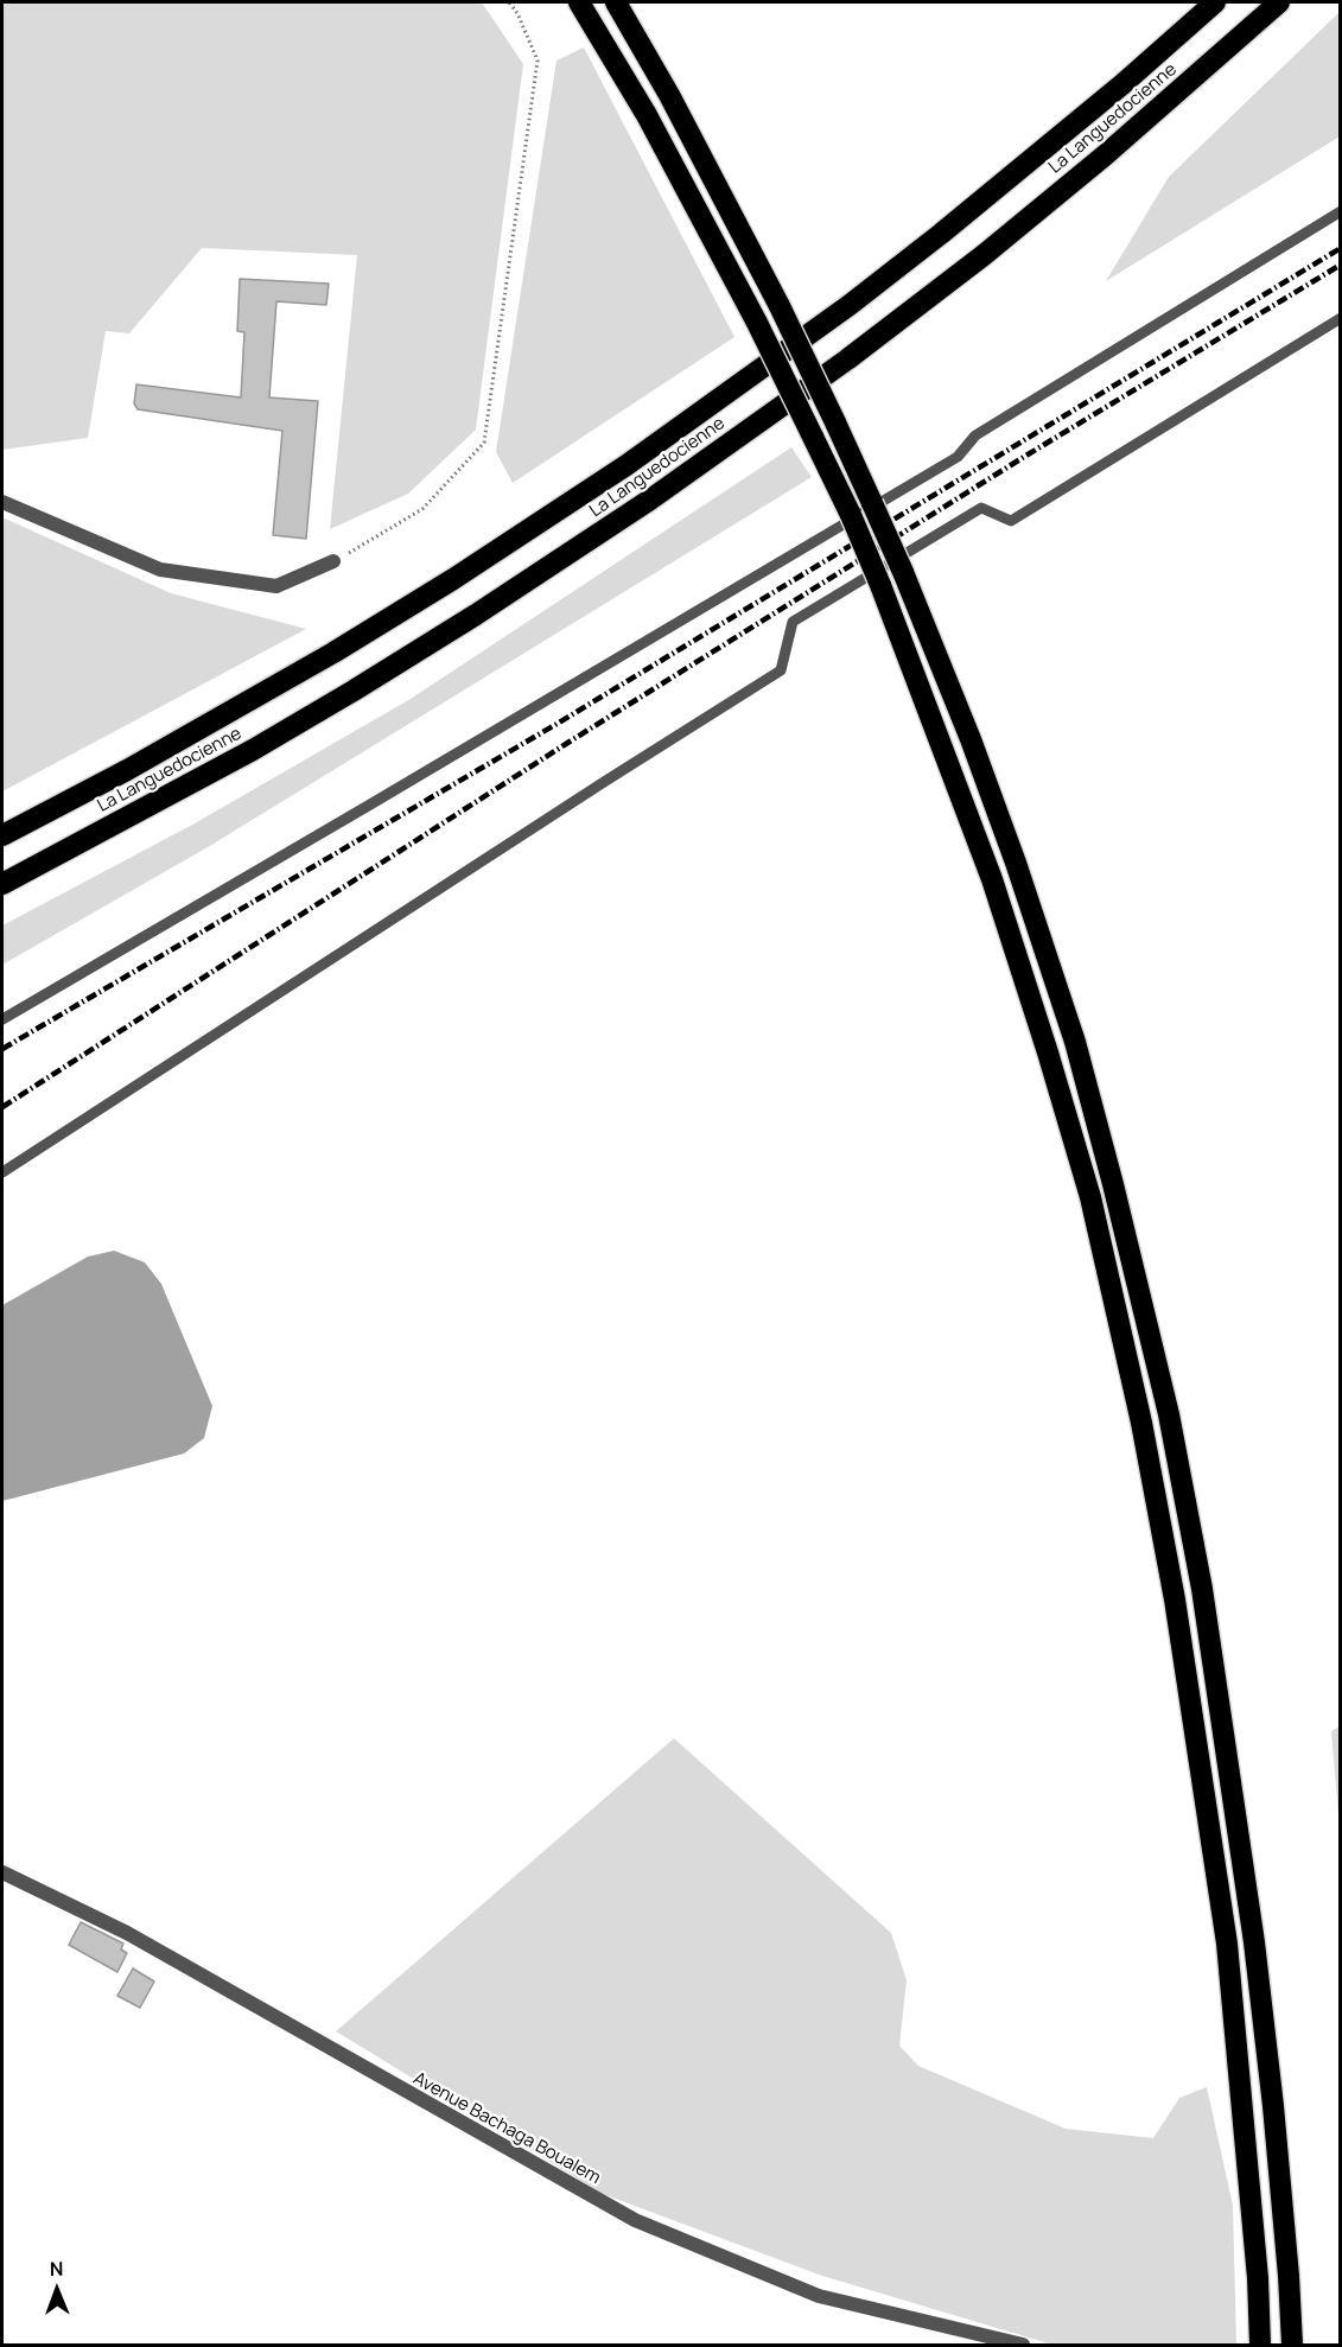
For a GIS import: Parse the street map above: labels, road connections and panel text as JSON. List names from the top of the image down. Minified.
{"streets":{"highway":["La Languedocienne"],"street":["Avenue Bachaga Boualem"]},"north":"top"}
